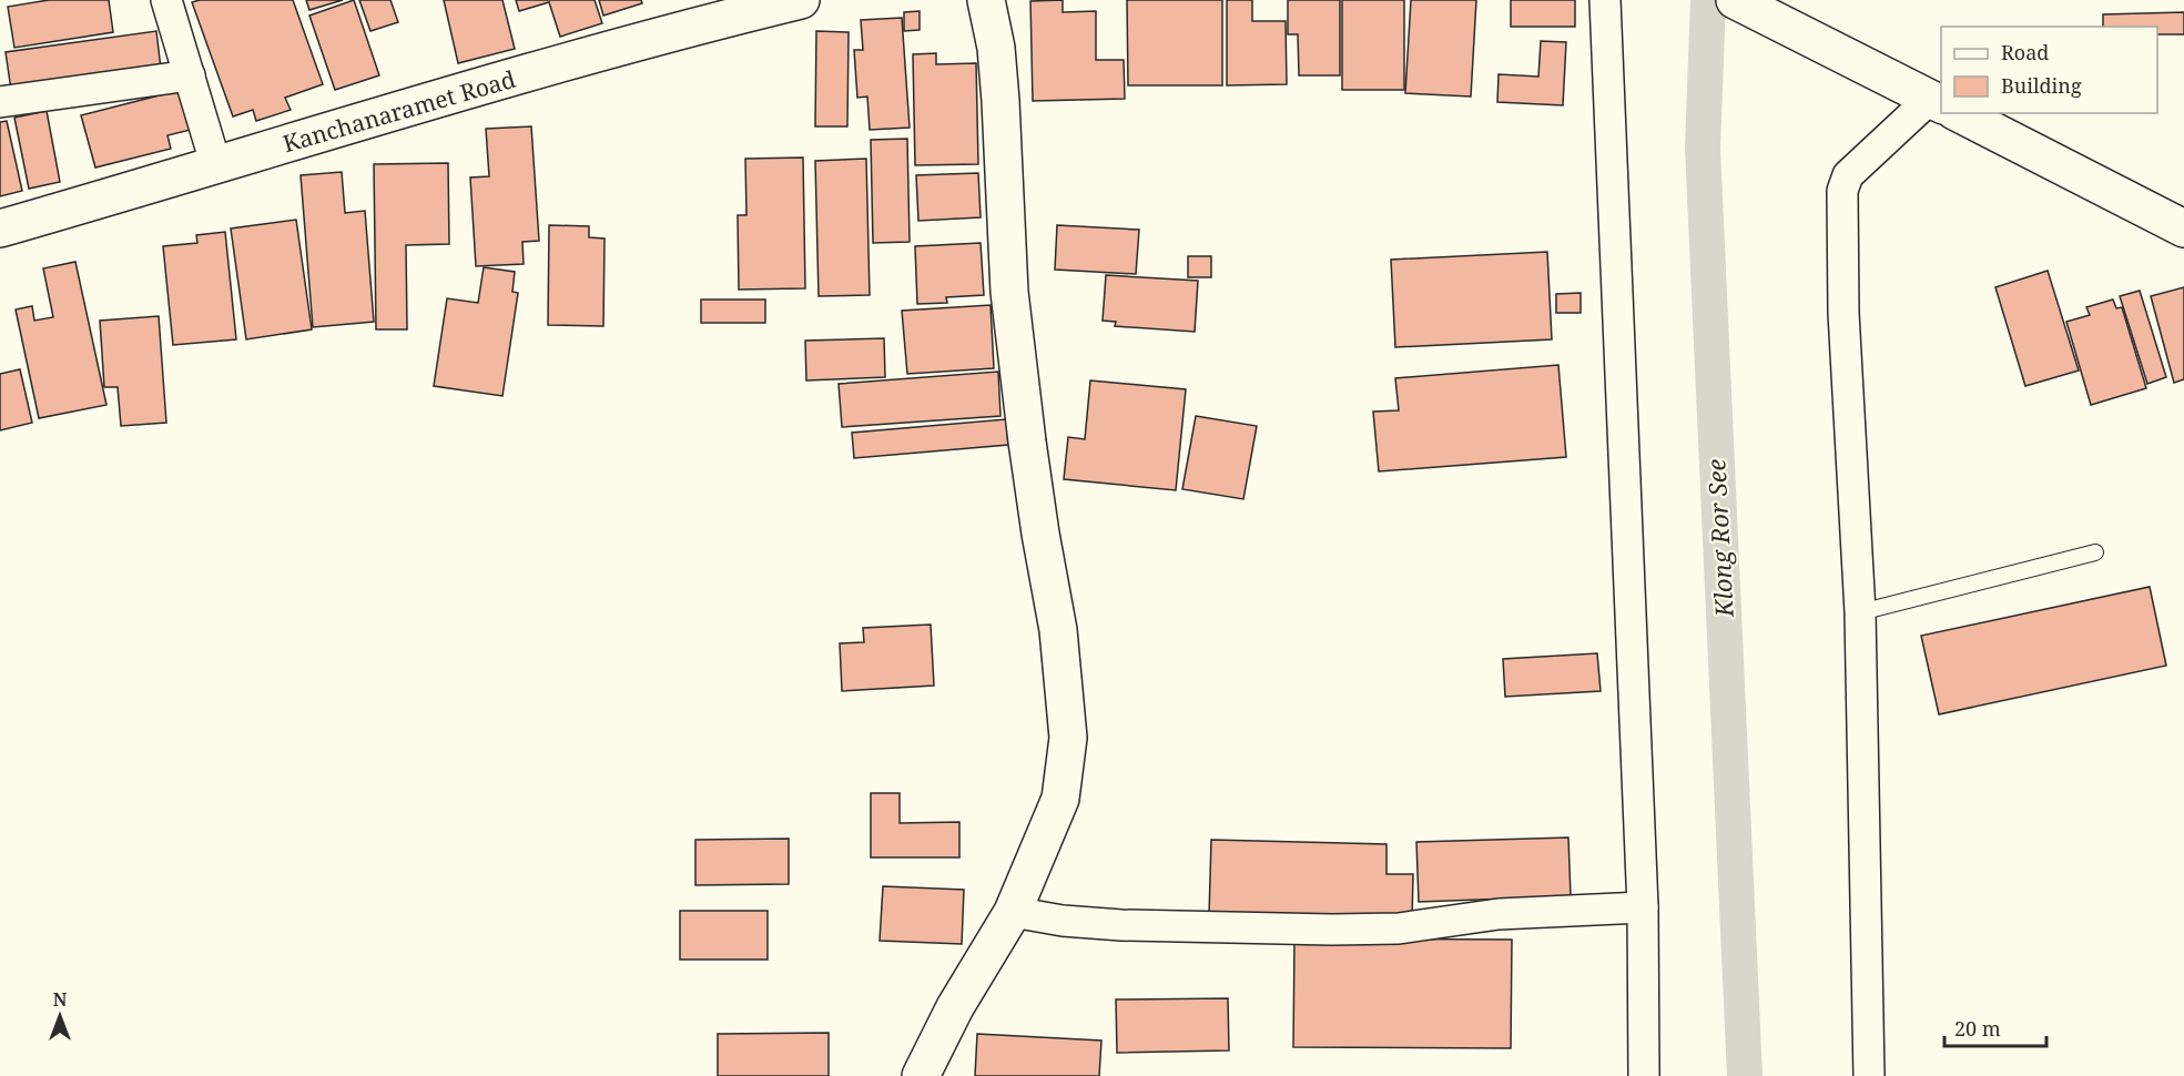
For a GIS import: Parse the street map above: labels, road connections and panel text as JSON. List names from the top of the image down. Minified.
{"streets":{"street":["Kanchanaramet Road"]},"water":["Klong Ror See"],"legend":["Road","Building"],"scale_bar":"20 m","north":"top"}
